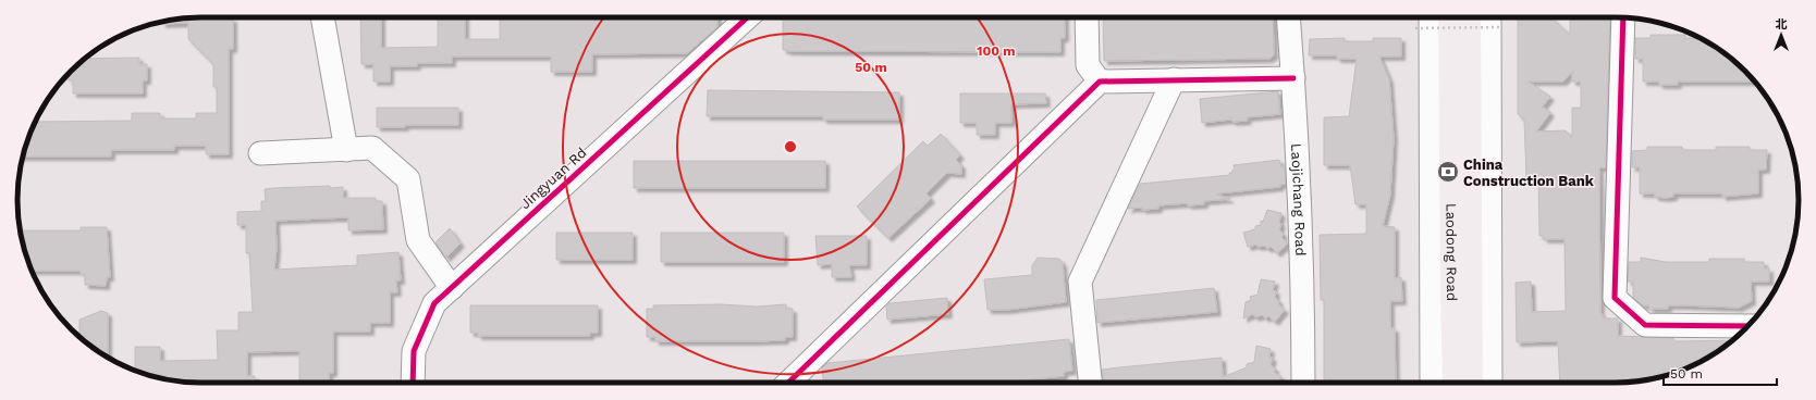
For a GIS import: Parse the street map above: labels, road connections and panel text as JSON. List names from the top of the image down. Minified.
{"streets":{"main road":["Laodong Road"],"street":["Jingyuan Rd","Laojichang Road"]},"places":{"bank":["China Construction Bank"]},"scale_bar":"50 m","north":"top","rings":["100 m","50 m"]}
